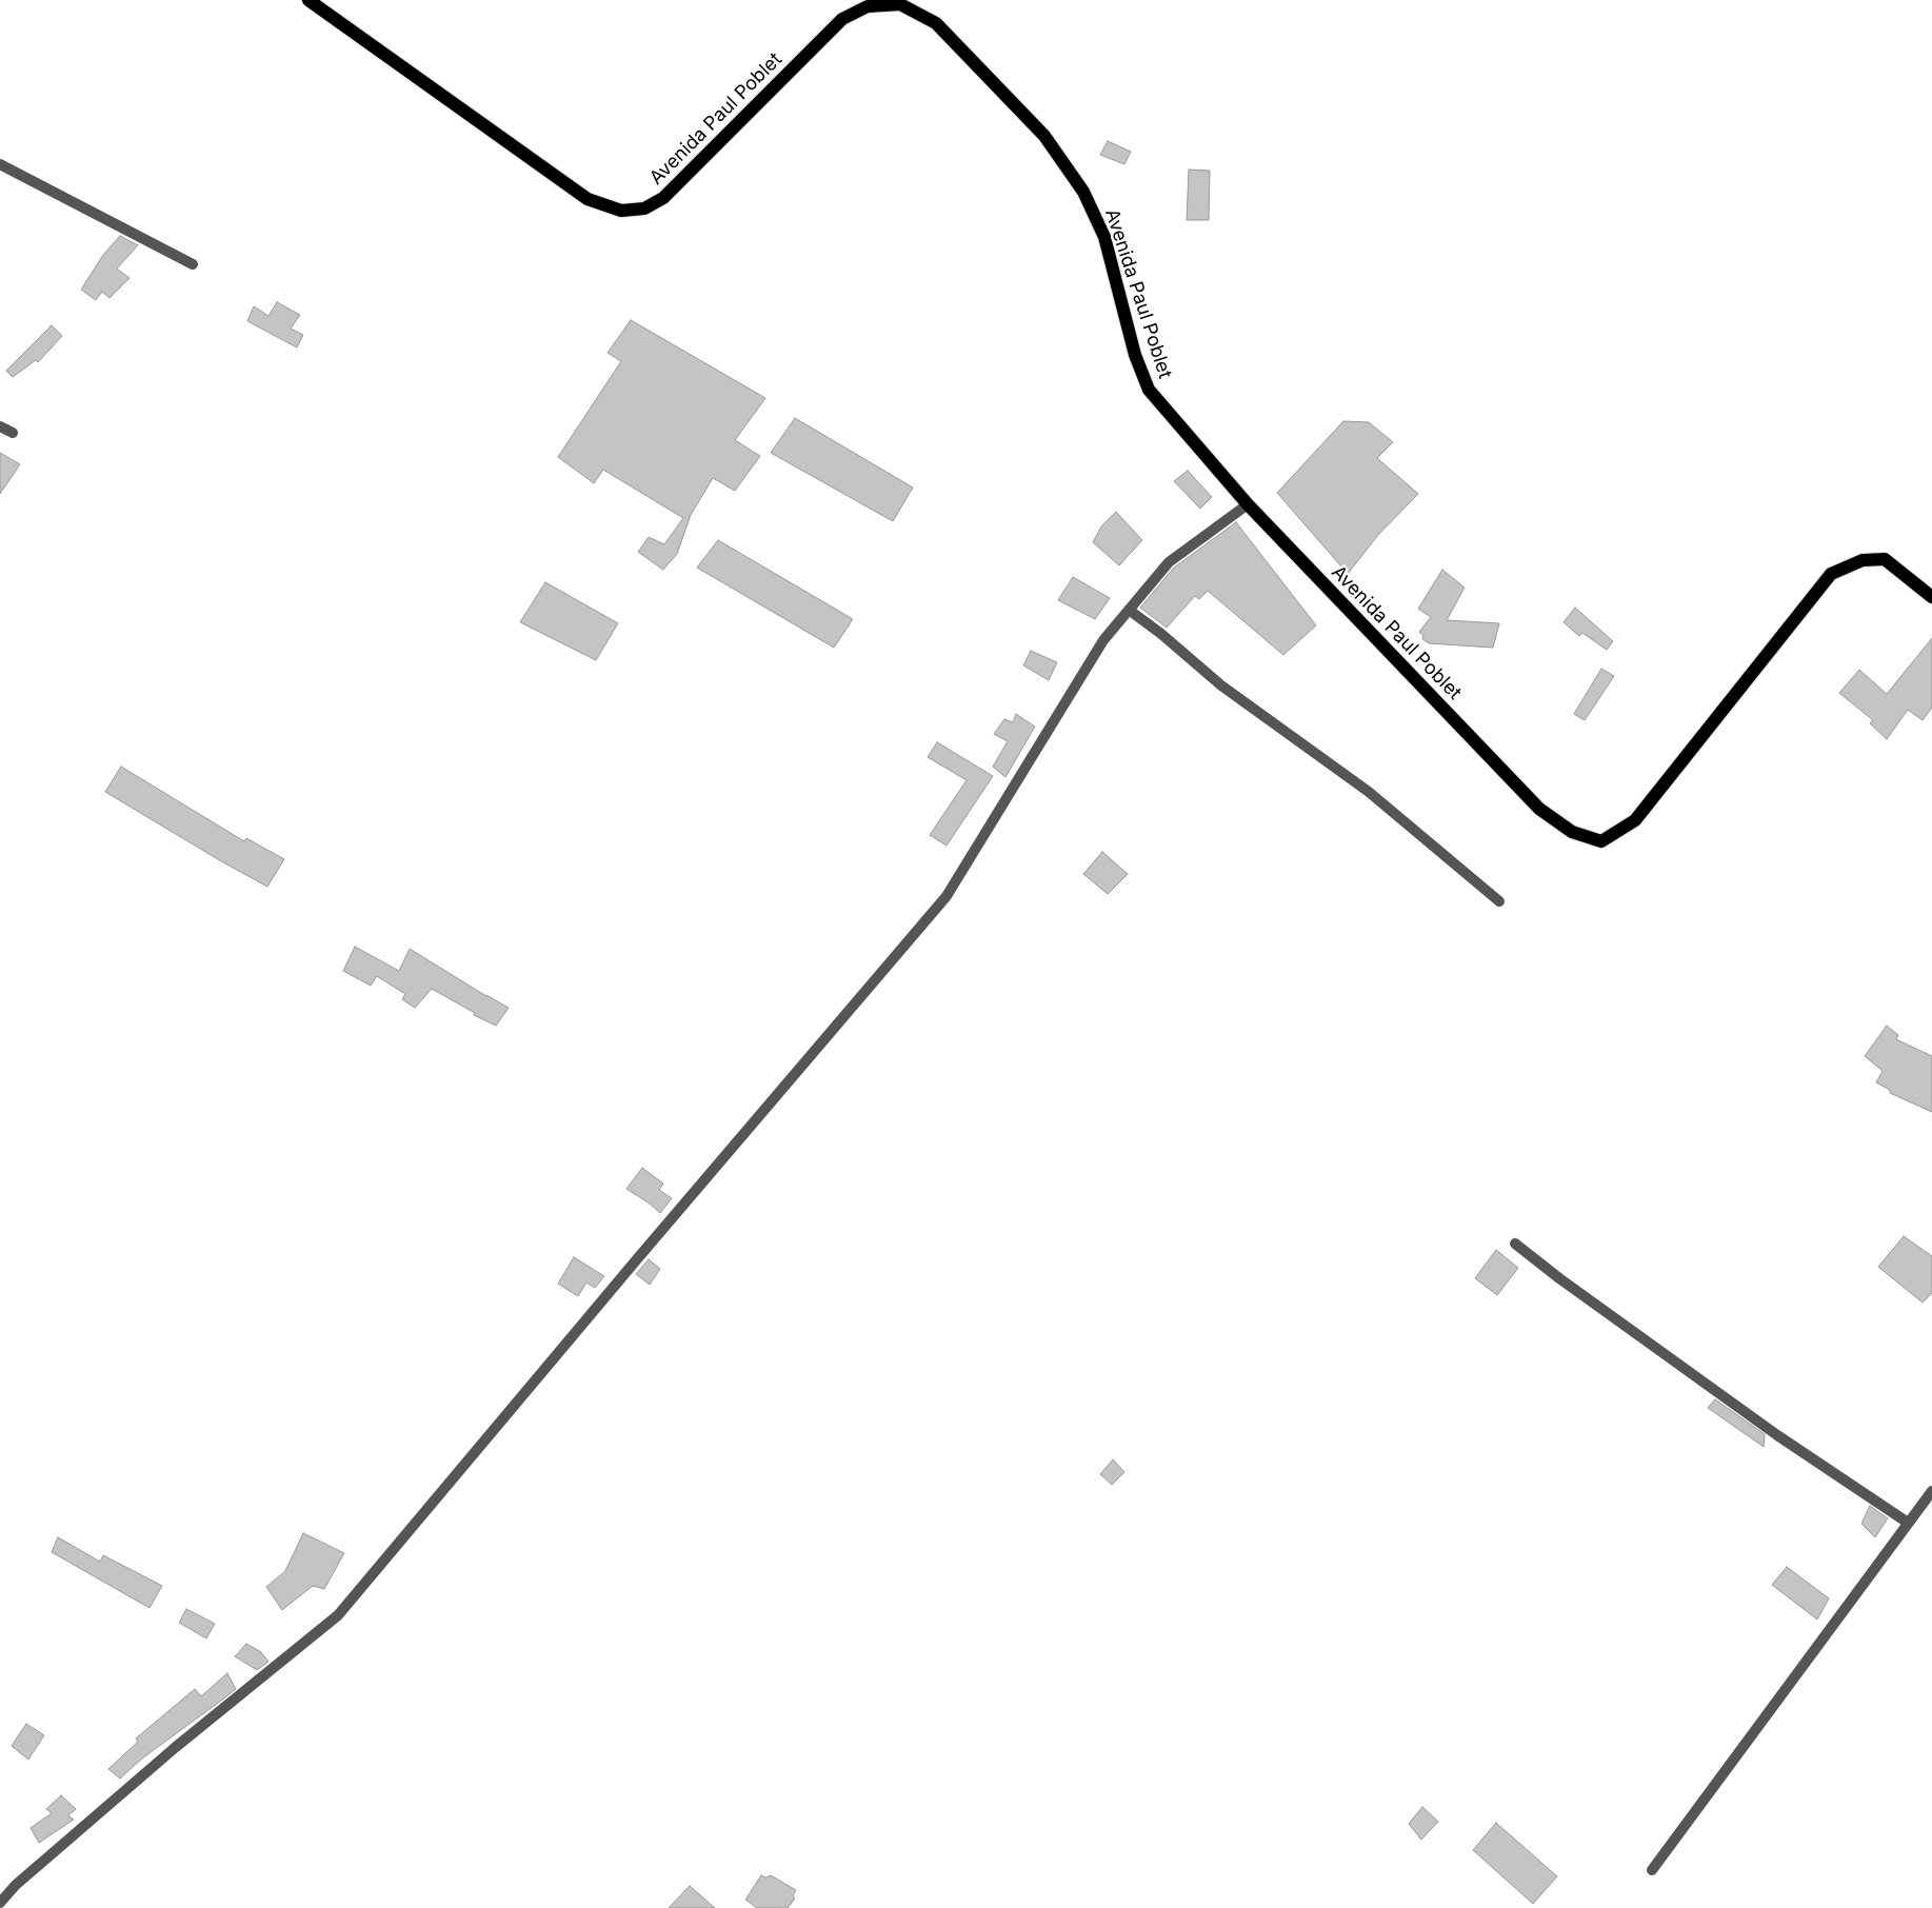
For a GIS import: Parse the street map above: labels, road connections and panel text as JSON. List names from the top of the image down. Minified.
{"streets":{"main road":["Avenida Paul Poblet"]}}
